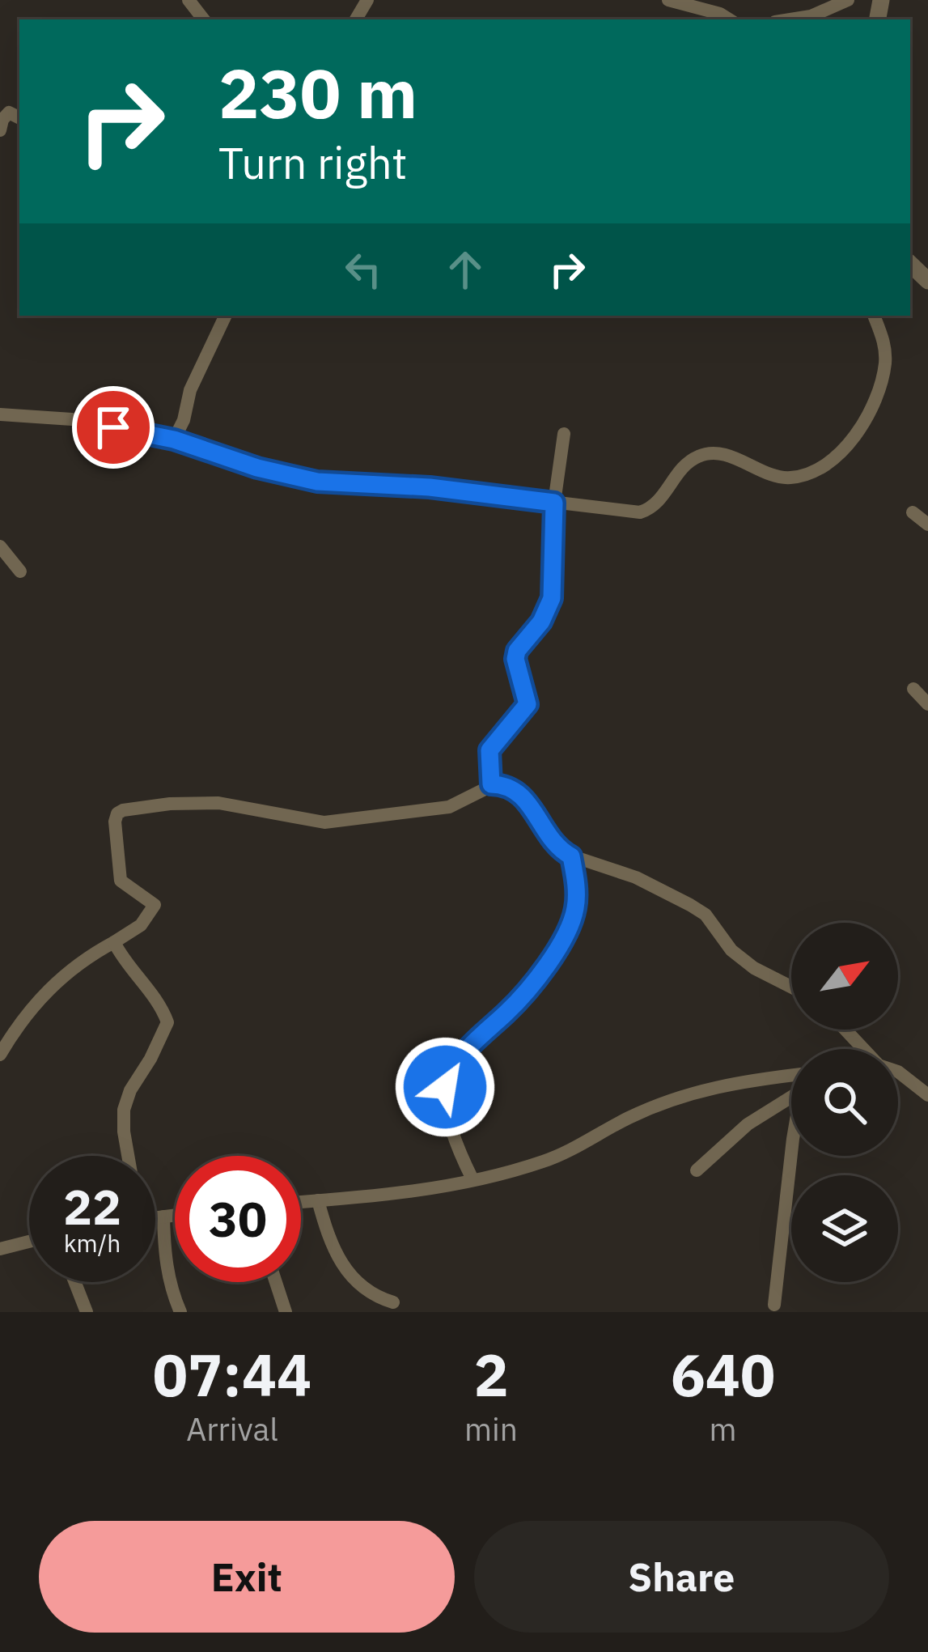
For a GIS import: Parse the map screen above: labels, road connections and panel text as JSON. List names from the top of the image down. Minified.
{"north":"top right","page":{"turn":["230 m","Turn right"],"speed":"22 km/h","limit":"30","eta":["07:44","Arrival","2","min","640","m"],"buttons":["Exit","Share"]}}
